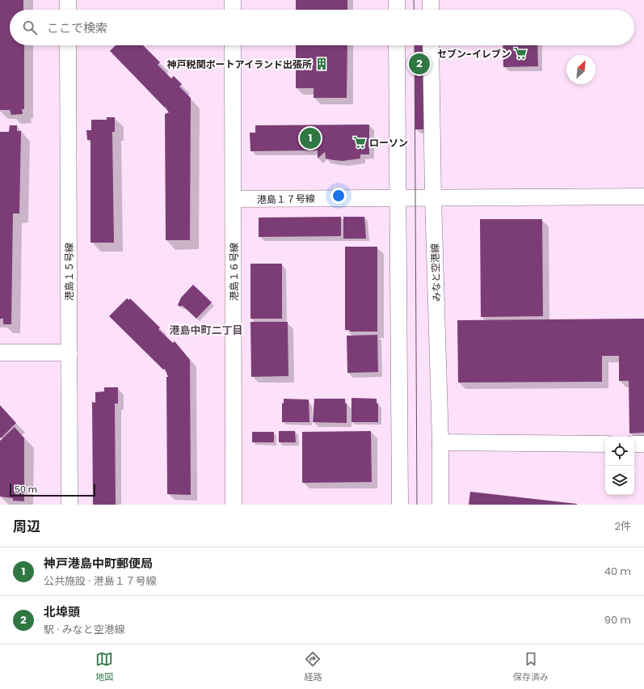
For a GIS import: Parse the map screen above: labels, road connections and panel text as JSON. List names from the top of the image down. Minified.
{"streets":{"street":["港島１７号線","港島１５号線","港島１６号線","みなと空港線"]},"crossings":[["港島１７号線","港島１６号線"],["港島１７号線","みなと空港線"]],"districts":["港島中町二丁目"],"places":{"supermarket":["セブン-イレブン","ローソン"],"building":["神戸税関ポートアイランド出張所"]},"scale_bar":"50 m","north":"top right","page":{"search":"ここで検索","pins":["2","1"],"scale":"50 m","heading":["周辺","2件"],"list":[{"mark":"1","name":"神戸港島中町郵便局","note":"公共施設 · 港島１７号線","value":"40 m"},{"mark":"2","name":"北埠頭","note":"駅 · みなと空港線","value":"90 m"}],"nav":["地図","経路","保存済み"]}}
